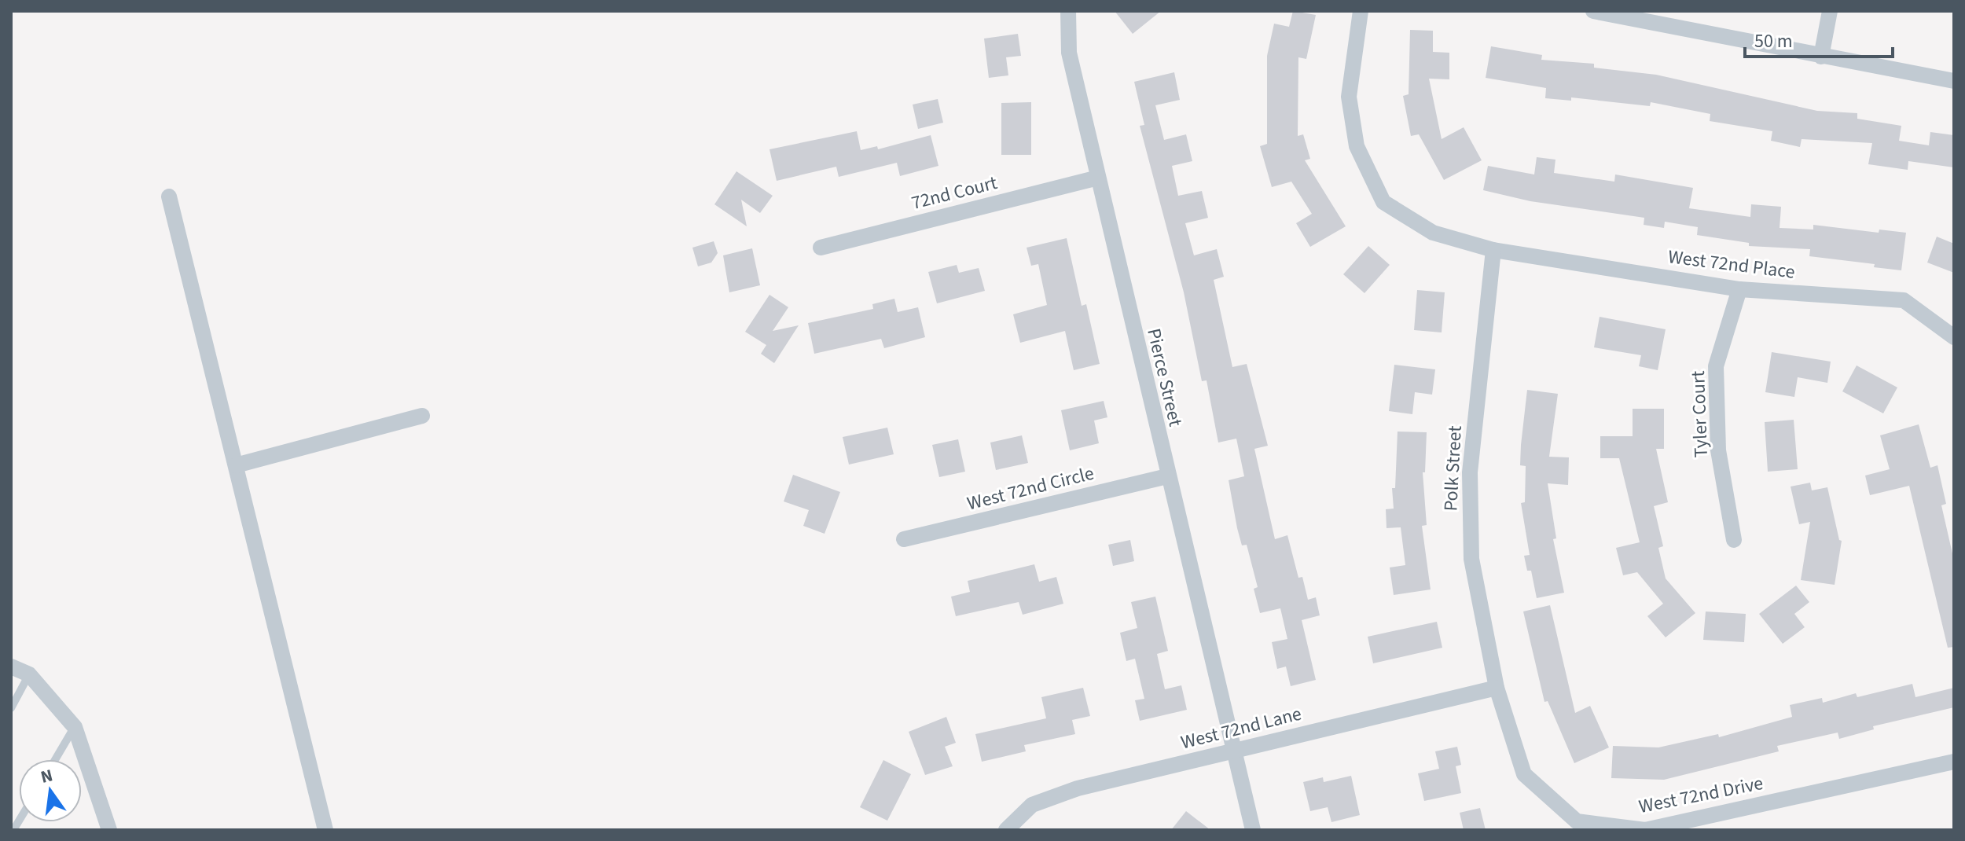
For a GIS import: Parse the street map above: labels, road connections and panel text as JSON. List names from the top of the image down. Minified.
{"streets":{"street":["72nd Court","West 72nd Place","Pierce Street","Tyler Court","Polk Street","West 72nd Circle","West 72nd Lane","West 72nd Drive"]},"crossings":[["72nd Court","Pierce Street"],["West 72nd Place","Tyler Court"],["West 72nd Place","Polk Street"],["Pierce Street","West 72nd Circle"],["Pierce Street","West 72nd Lane"],["Polk Street","West 72nd Lane"],["Polk Street","West 72nd Drive"],["West 72nd Lane","West 72nd Drive"]],"scale_bar":"50 m","north":"top"}
